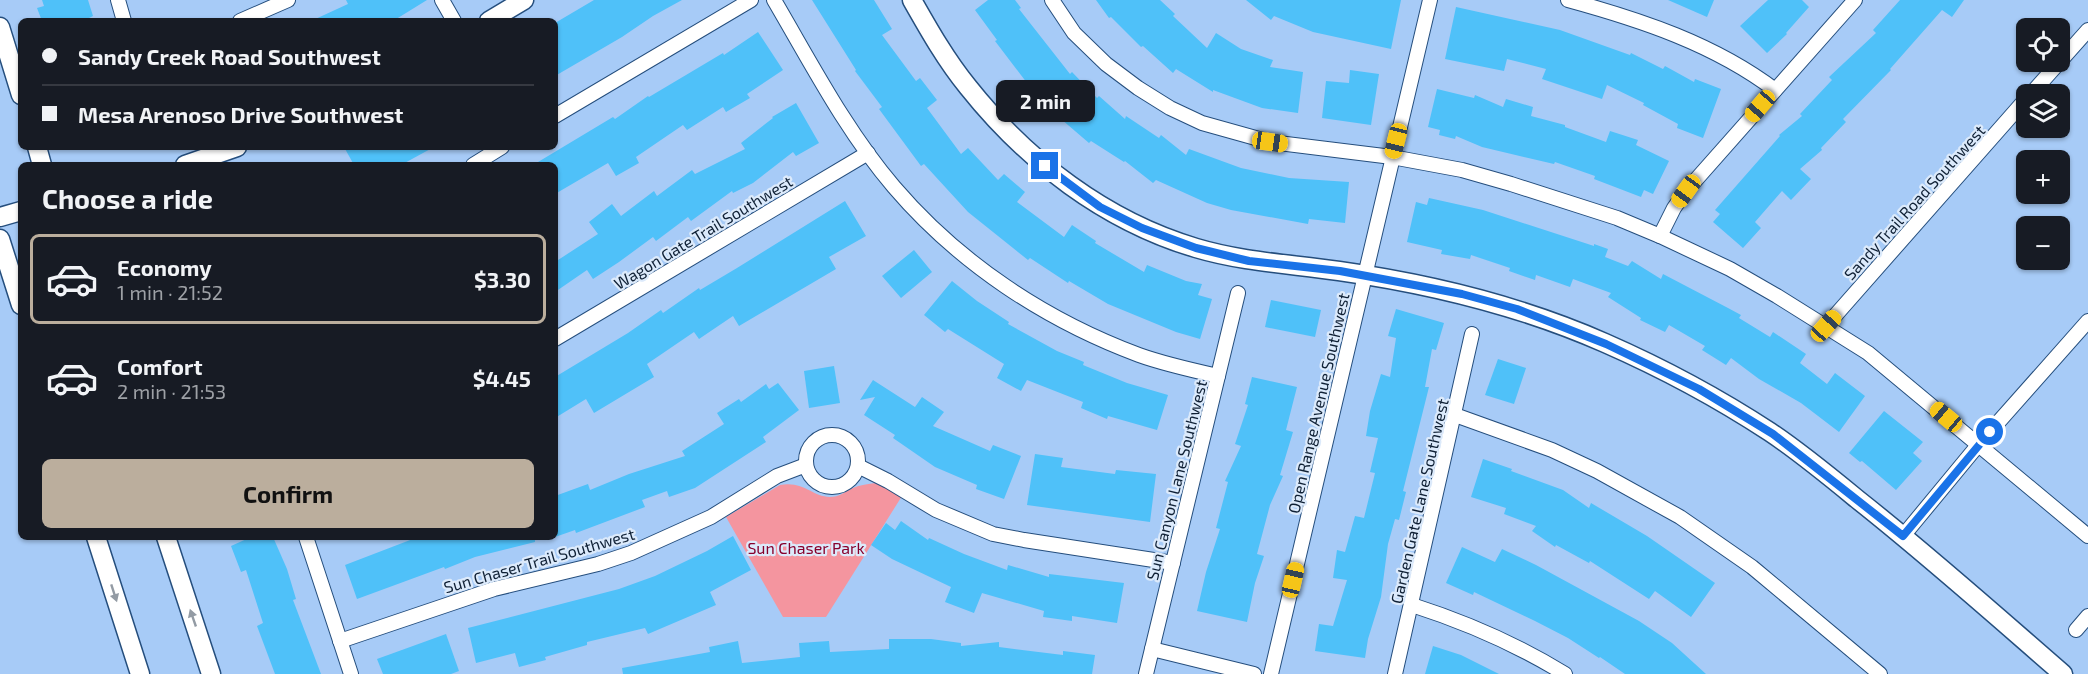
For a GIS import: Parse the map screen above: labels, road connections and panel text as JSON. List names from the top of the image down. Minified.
{"streets":{"street":["Sandy Trail Road Southwest","Wagon Gate Trail Southwest","Open Range Avenue Southwest","Sun Canyon Lane Southwest","Garden Gate Lane Southwest","Sun Chaser Trail Southwest"]},"parks":["Sun Chaser Park"],"page":{"map_buttons":["+","−"],"banner":["Sandy Creek Road Southwest","Mesa Arenoso Drive Southwest"],"bubble":"2 min","heading":"Choose a ride","list":[{"name":"Economy","note":"1 min · 21:52","value":"$3.30"},{"name":"Comfort","note":"2 min · 21:53","value":"$4.45"}],"buttons":"Confirm"}}
